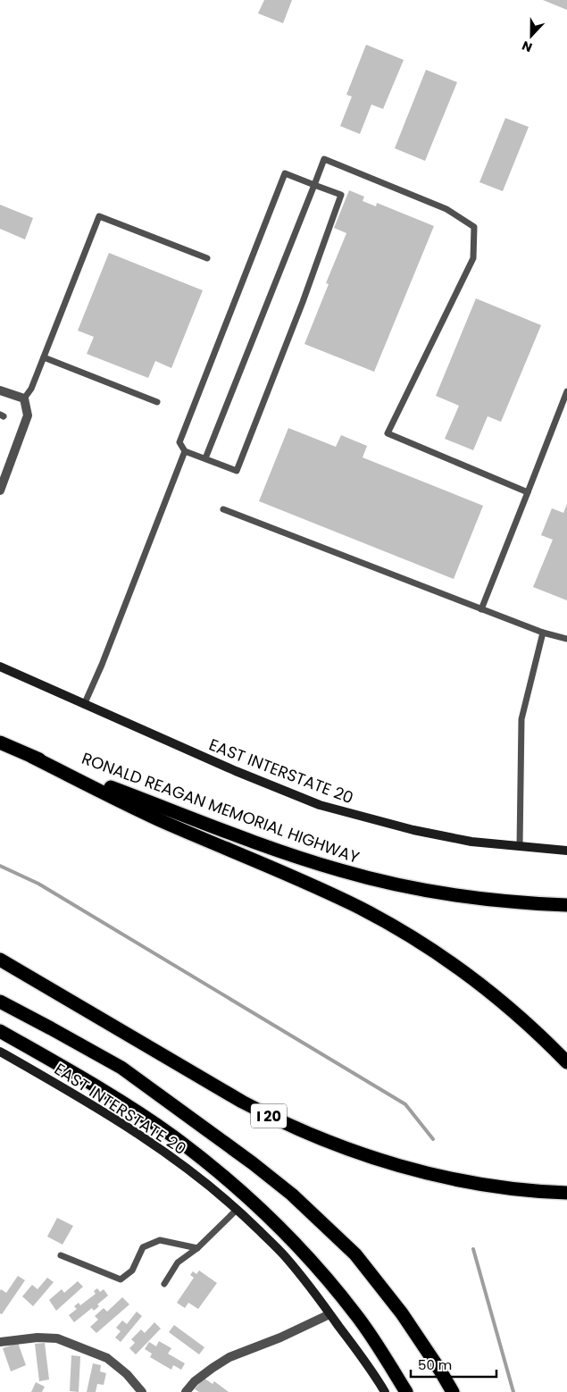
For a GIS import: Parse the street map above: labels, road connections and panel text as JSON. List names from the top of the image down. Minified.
{"streets":{"highway":["RONALD REAGAN MEMORIAL HIGHWAY","I 20"],"main road":["EAST INTERSTATE 20"]},"scale_bar":"50 m","north":"bottom"}
